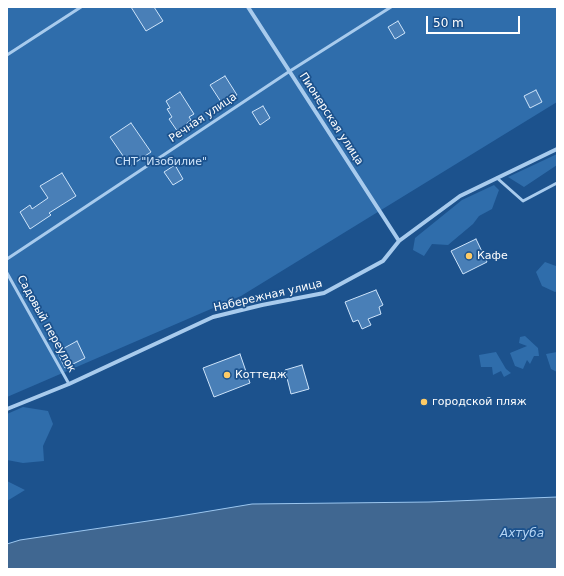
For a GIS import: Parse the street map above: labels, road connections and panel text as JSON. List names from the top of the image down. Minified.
{"streets":{"street":["Пионерская улица","Набережная улица"],"lane":["Речная улица","Садовый переулок"]},"crossings":[["Речная улица","Пионерская улица"],["Пионерская улица","Набережная улица"],["Набережная улица","Садовый переулок"]],"water":["Ахтуба"],"parks":["СНТ \"Изобилие\""],"places":["Кафе","Коттедж","городской пляж"],"scale_bar":"50 m"}
